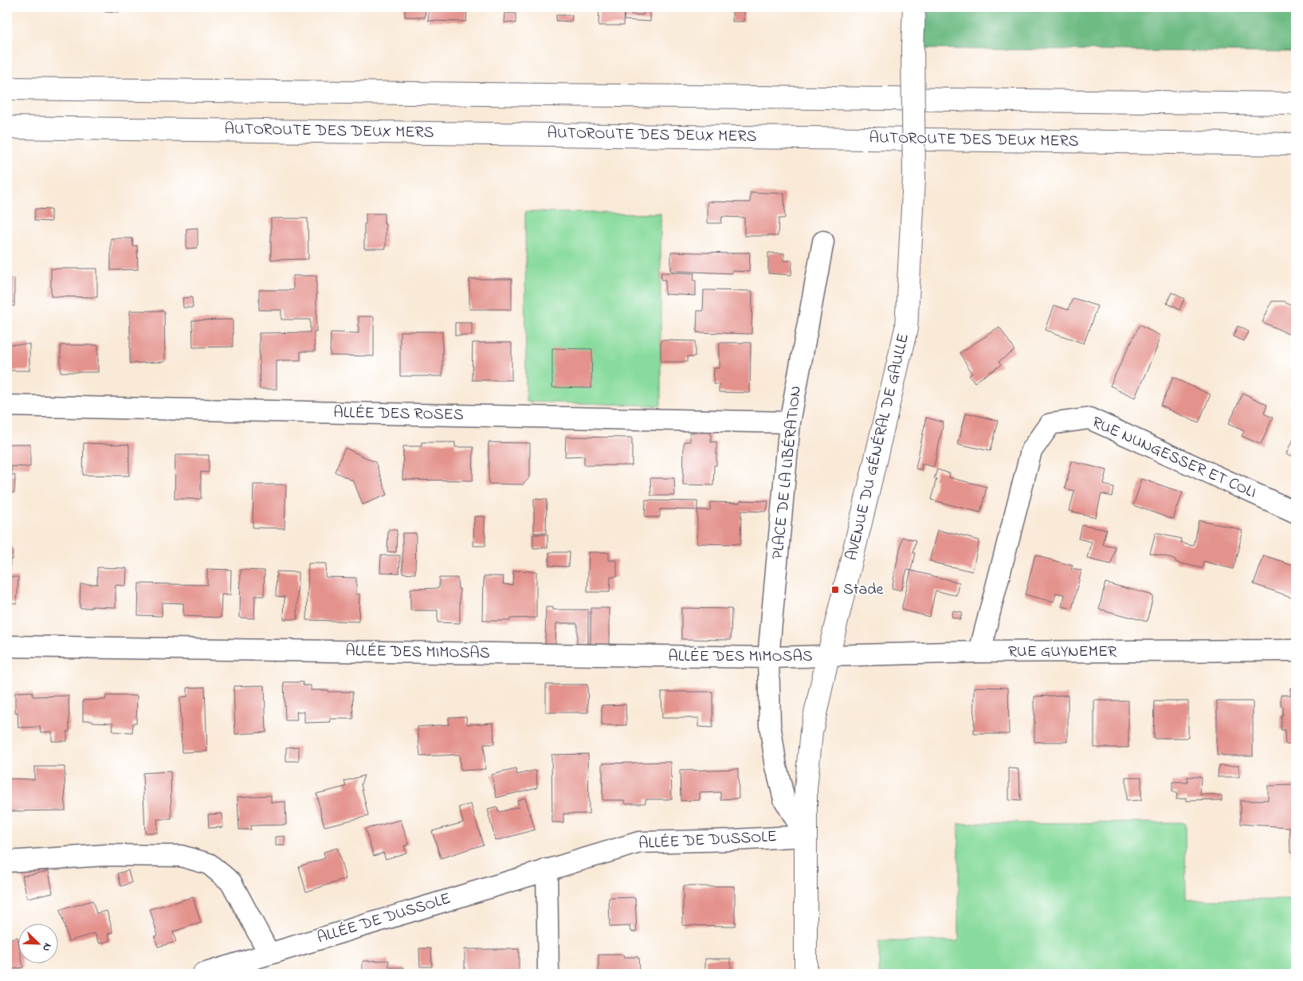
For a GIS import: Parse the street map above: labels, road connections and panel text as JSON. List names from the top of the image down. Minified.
{"streets":{"main road":["AUTOROUTE DES DEUX MERS","AVENUE DU GÉNÉRAL DE GAULLE"],"street":["ALLÉE DES ROSES","RUE NUNGESSER ET COLI","PLACE DE LA LIBÉRATION","RUE GUYNEMER","ALLÉE DES MIMOSAS","ALLÉE DE DUSSOLE"]},"crossings":[["ALLÉE DES ROSES","PLACE DE LA LIBÉRATION"],["AVENUE DU GÉNÉRAL DE GAULLE","PLACE DE LA LIBÉRATION"],["AVENUE DU GÉNÉRAL DE GAULLE","RUE GUYNEMER"],["AVENUE DU GÉNÉRAL DE GAULLE","ALLÉE DES MIMOSAS"],["AVENUE DU GÉNÉRAL DE GAULLE","ALLÉE DE DUSSOLE"],["RUE NUNGESSER ET COLI","RUE GUYNEMER"],["PLACE DE LA LIBÉRATION","ALLÉE DES MIMOSAS"],["PLACE DE LA LIBÉRATION","ALLÉE DE DUSSOLE"],["RUE GUYNEMER","ALLÉE DES MIMOSAS"]],"places":{"transit":["Stade"]},"north":"bottom right"}
